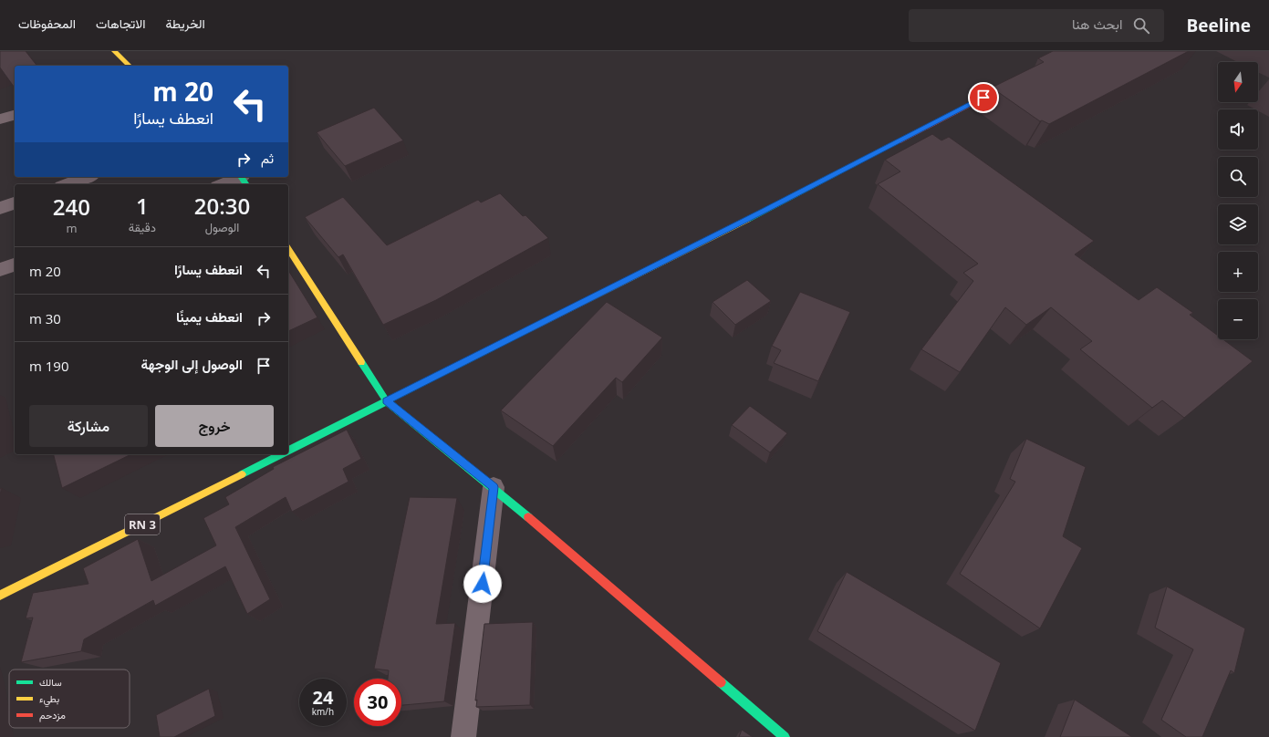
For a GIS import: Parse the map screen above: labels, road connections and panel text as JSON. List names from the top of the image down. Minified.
{"streets":{"main road":["RN 3"]},"legend":["سالك","بطيء","مزدحم"],"north":"bottom","page":{"header":"Beeline","search":"ابحث هنا","nav":["الخريطة","الاتجاهات","المحفوظات"],"map_buttons":["+","−"],"turn":["20 m","انعطف يسارًا"],"then":"ثم","eta":["20:30","الوصول","1","دقيقة","240","m"],"list":[{"name":"انعطف يسارًا","value":"20 m"},{"name":"انعطف يمينًا","value":"30 m"},{"name":"الوصول إلى الوجهة","value":"190 m"}],"buttons":["خروج","مشاركة"],"speed":"24 km/h","limit":"30"}}
